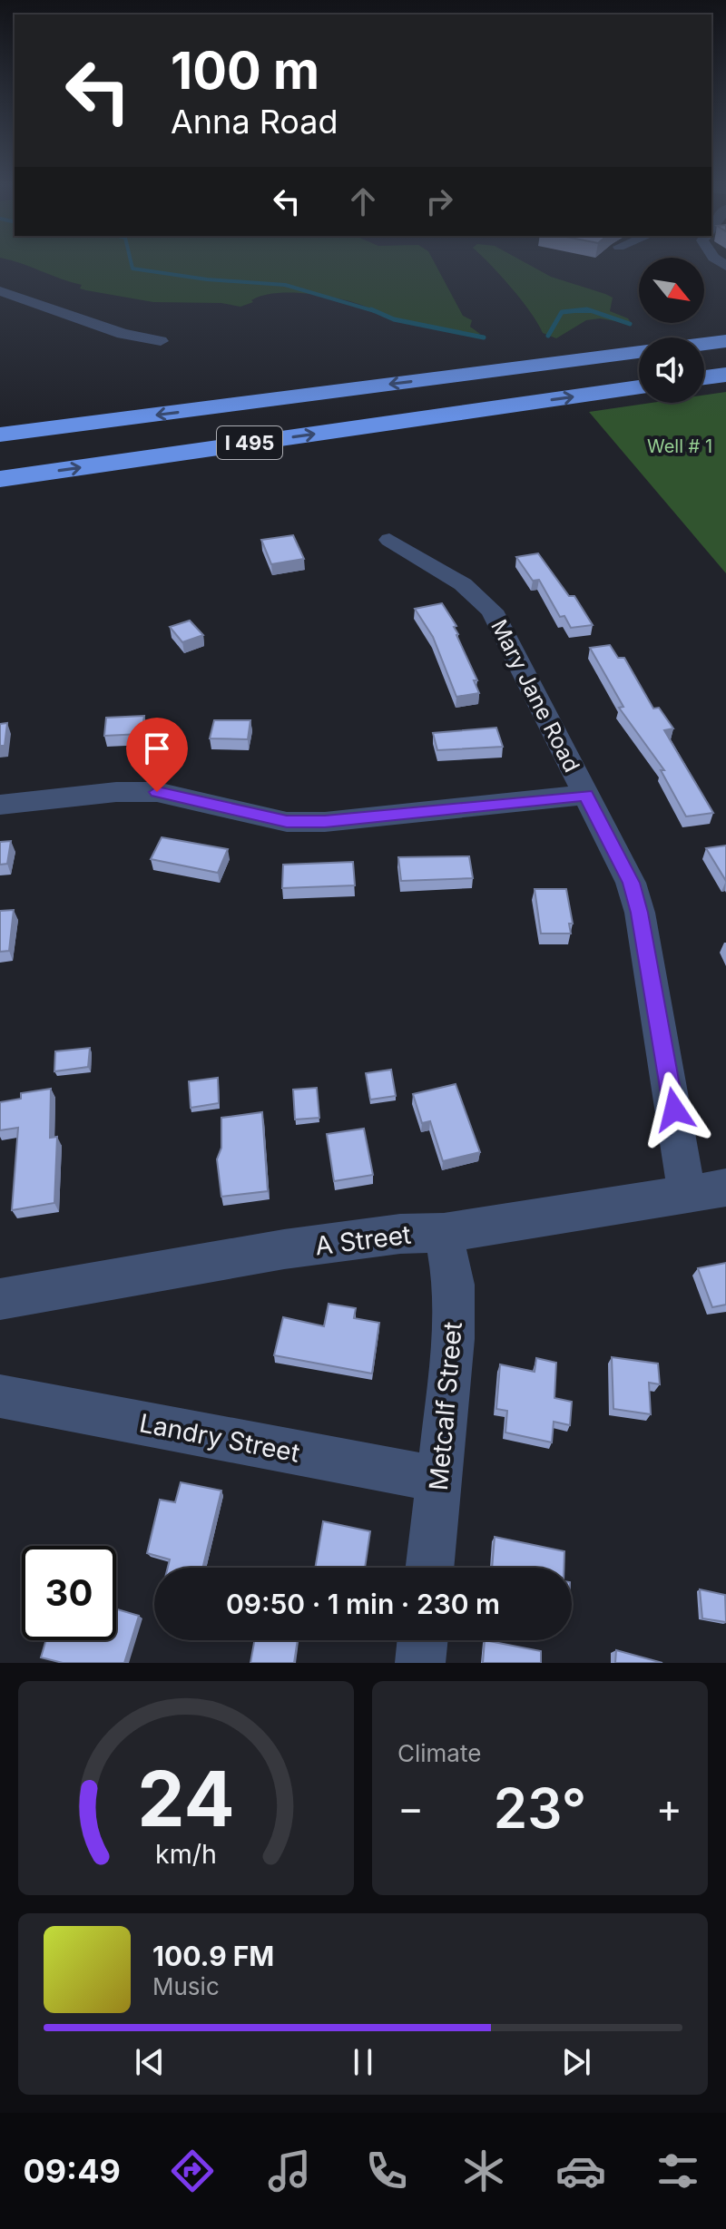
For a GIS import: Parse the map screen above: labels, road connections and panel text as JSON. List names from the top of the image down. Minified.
{"streets":{"highway":["I 495"],"street":["Mary Jane Road","A Street","Metcalf Street","Landry Street"]},"crossings":[["Mary Jane Road","A Street"],["A Street","Metcalf Street"],["Metcalf Street","Landry Street"]],"parks":["Well # 1"],"north":"bottom right","page":{"turn":["100 m","Anna Road"],"limit":"30","trip":"09:50 · 1 min · 230 m","tile":"Climate","heat":["−","23°","+"],"song":["100.9 FM","Music"],"tabs":"09:49","gauge":["24","km/h"]}}
